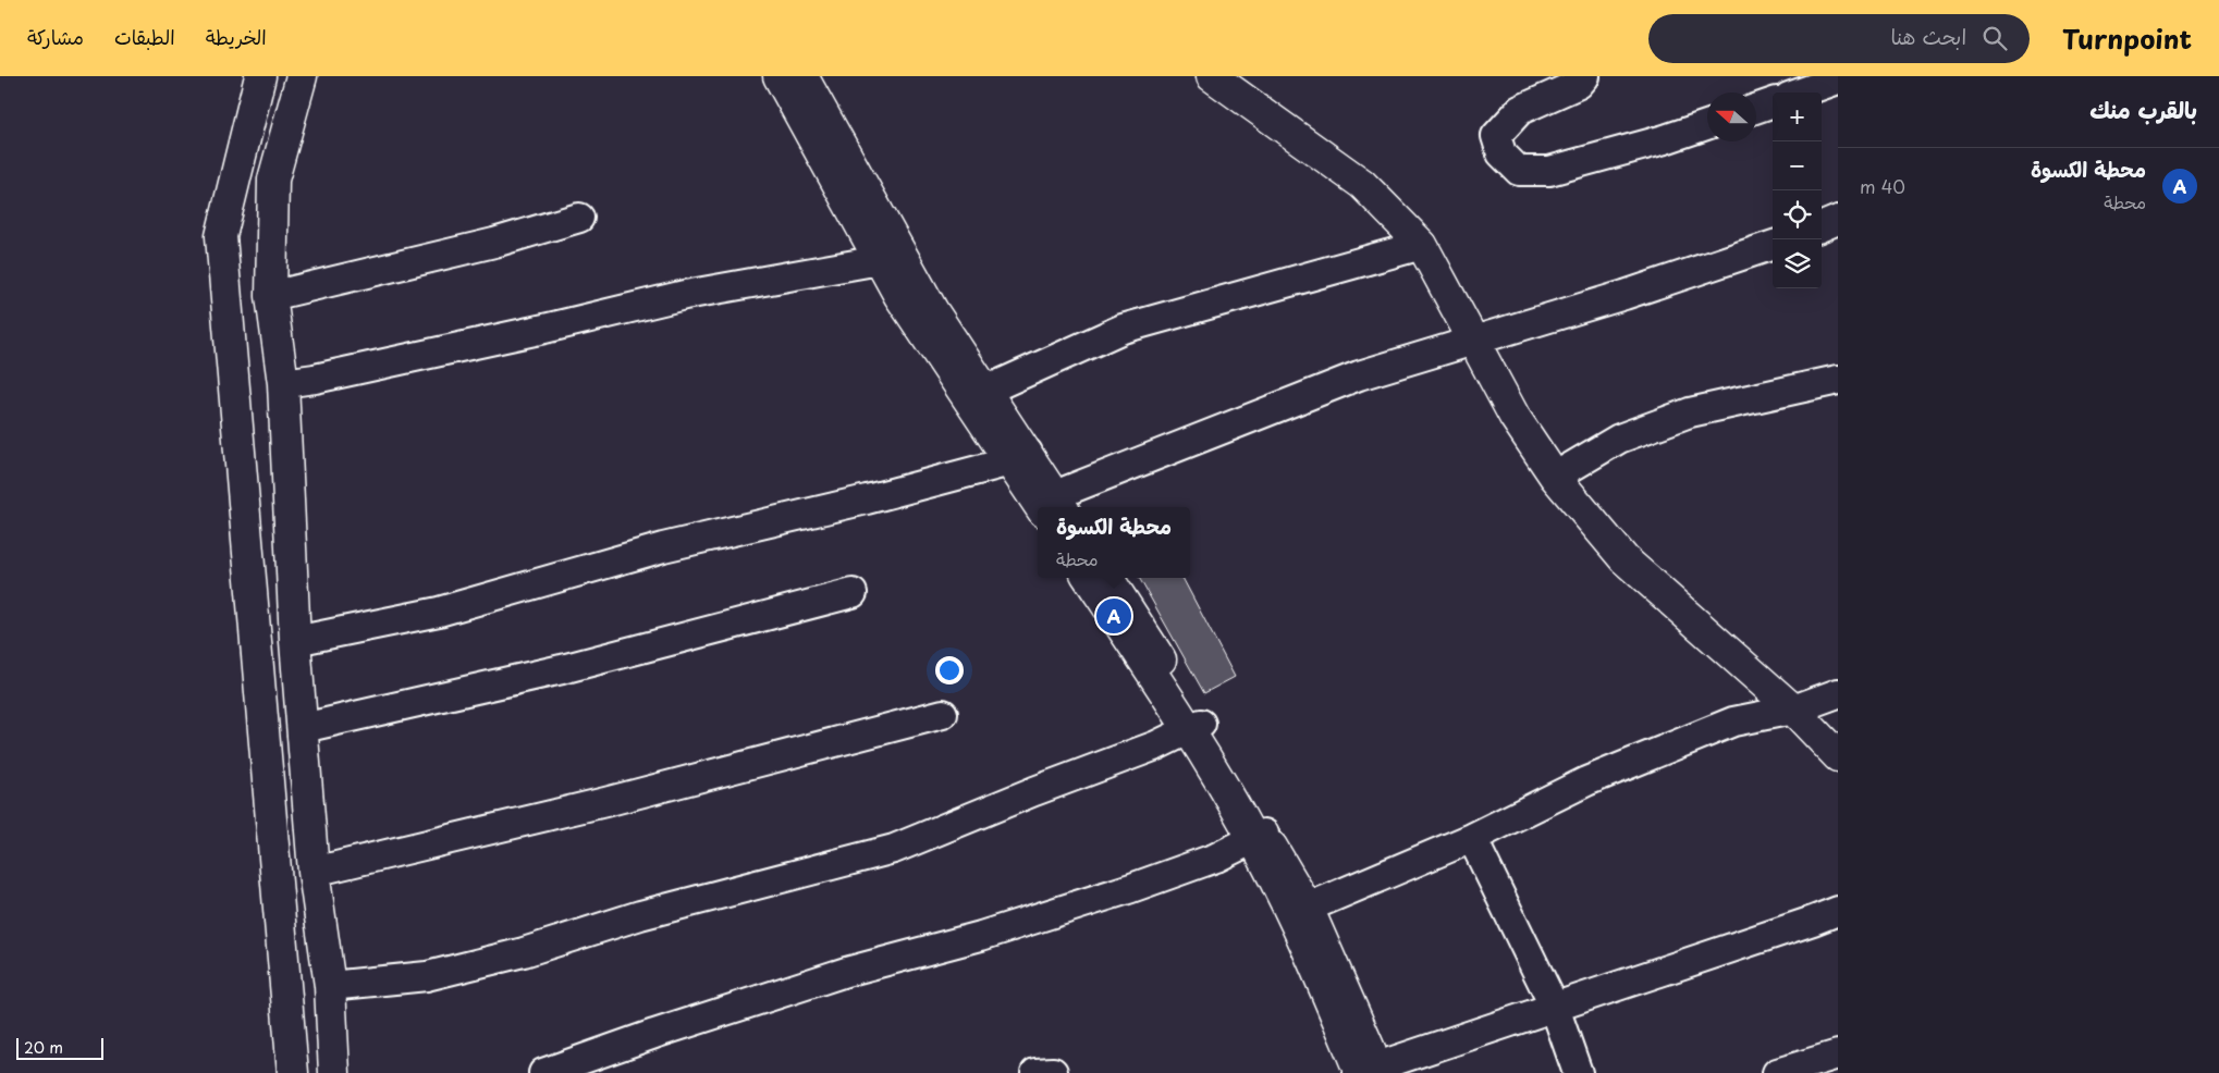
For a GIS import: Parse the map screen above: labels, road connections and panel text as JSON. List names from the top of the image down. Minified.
{"scale_bar":"20 m","north":"left","page":{"header":"Turnpoint","search":"ابحث هنا","nav":["الخريطة","الطبقات","مشاركة"],"heading":"بالقرب منك","map_buttons":["+","−"],"list":[{"mark":"A","name":"محطة الكسوة","note":"محطة","value":"40 m"}],"popup":["محطة الكسوة","محطة"],"pins":"A","scale":"20 m"}}
